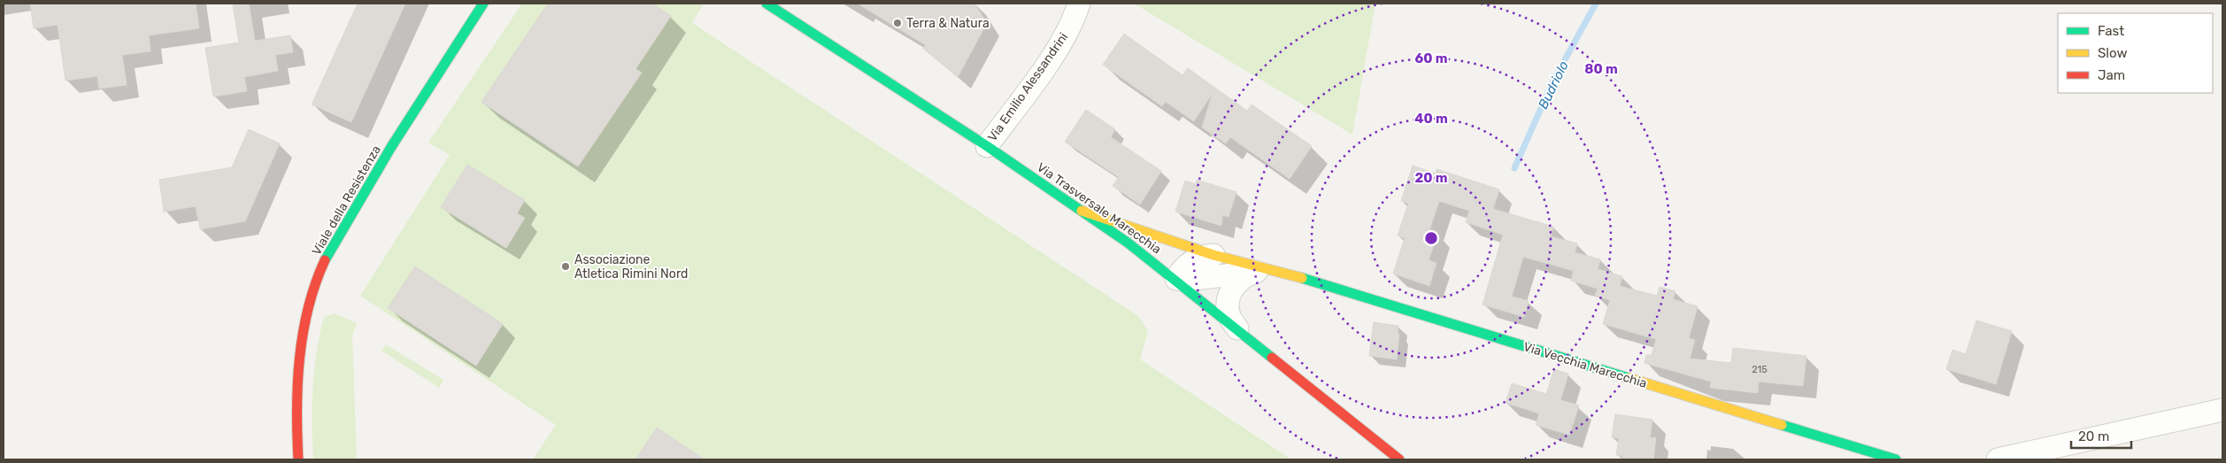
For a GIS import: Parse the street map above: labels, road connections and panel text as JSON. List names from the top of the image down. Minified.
{"streets":{"street":["Via Emilio Alessandrini","Viale della Resistenza","Via Trasversale Marecchia","Via Vecchia Marecchia"]},"crossings":[["Via Emilio Alessandrini","Via Trasversale Marecchia"],["Via Trasversale Marecchia","Via Vecchia Marecchia"]],"water":["Budriolo"],"places":["Terra & Natura","Associazione Atletica Rimini Nord"],"house_numbers":["215"],"legend":["Fast","Slow","Jam"],"scale_bar":"20 m","rings":["60 m","80 m","40 m","20 m"]}
